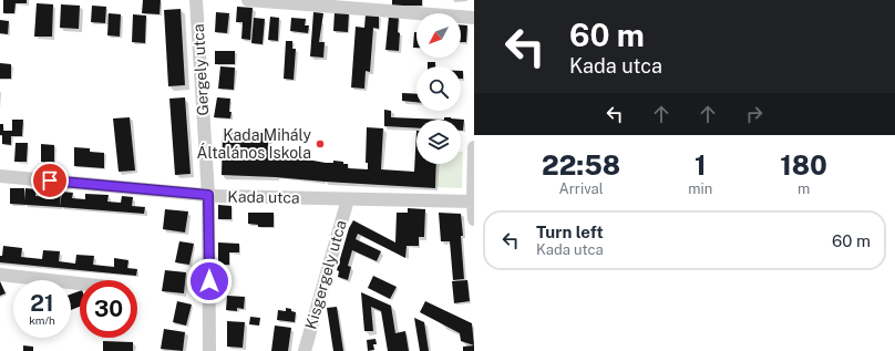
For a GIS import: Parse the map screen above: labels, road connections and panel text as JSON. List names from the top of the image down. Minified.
{"streets":{"street":["Gergely utca","Kada utca","Kisgergely utca"]},"crossings":[["Gergely utca","Kada utca"],["Kada utca","Kisgergely utca"]],"places":["Kada Mihály Általános Iskola"],"north":"bottom left","page":{"turn":["60 m","Kada utca"],"eta":["22:58","Arrival","1","min","180","m"],"list":[{"name":"Turn left","note":"Kada utca","value":"60 m"}],"speed":"21 km/h","limit":"30"}}
